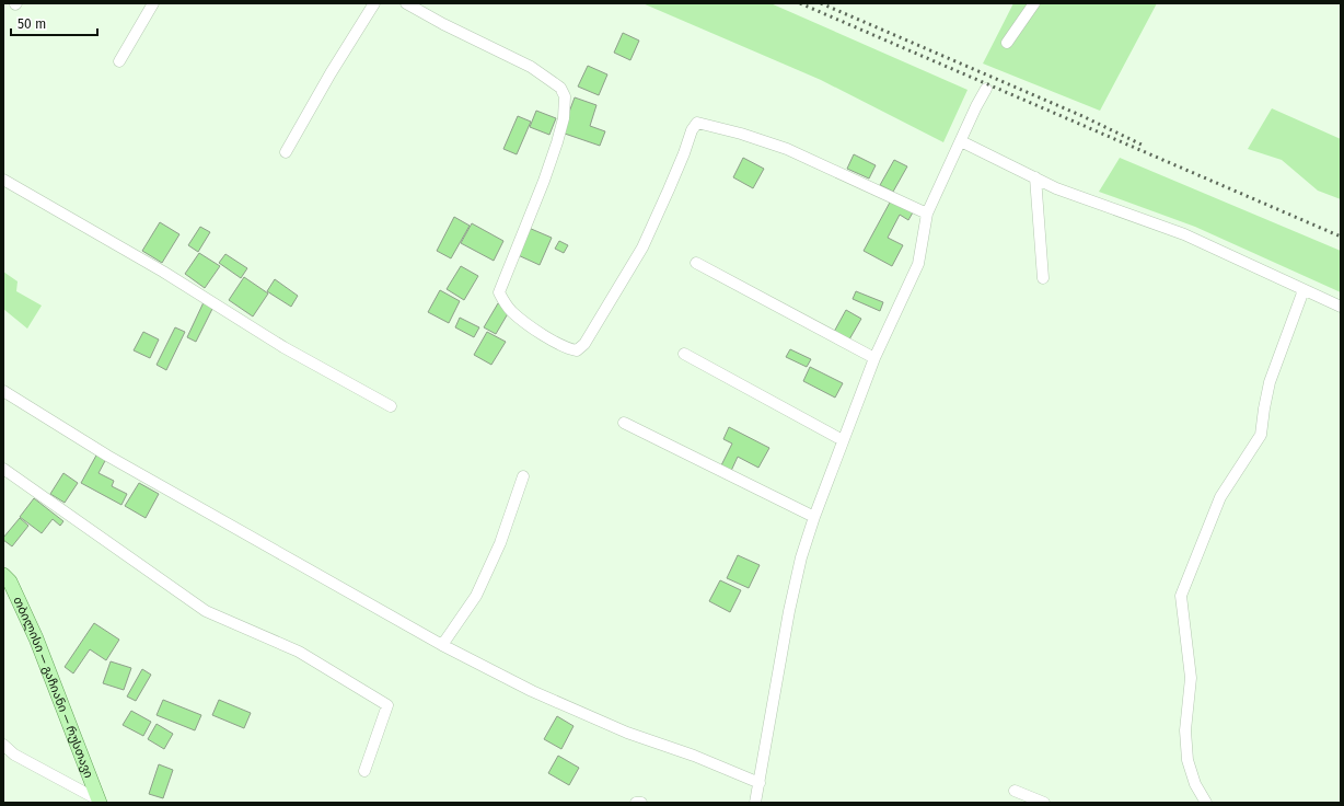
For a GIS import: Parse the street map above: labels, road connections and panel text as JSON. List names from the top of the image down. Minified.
{"streets":{"main road":["თბილისი — გაჩიანი — რუსთავი"]},"scale_bar":"50 m"}
